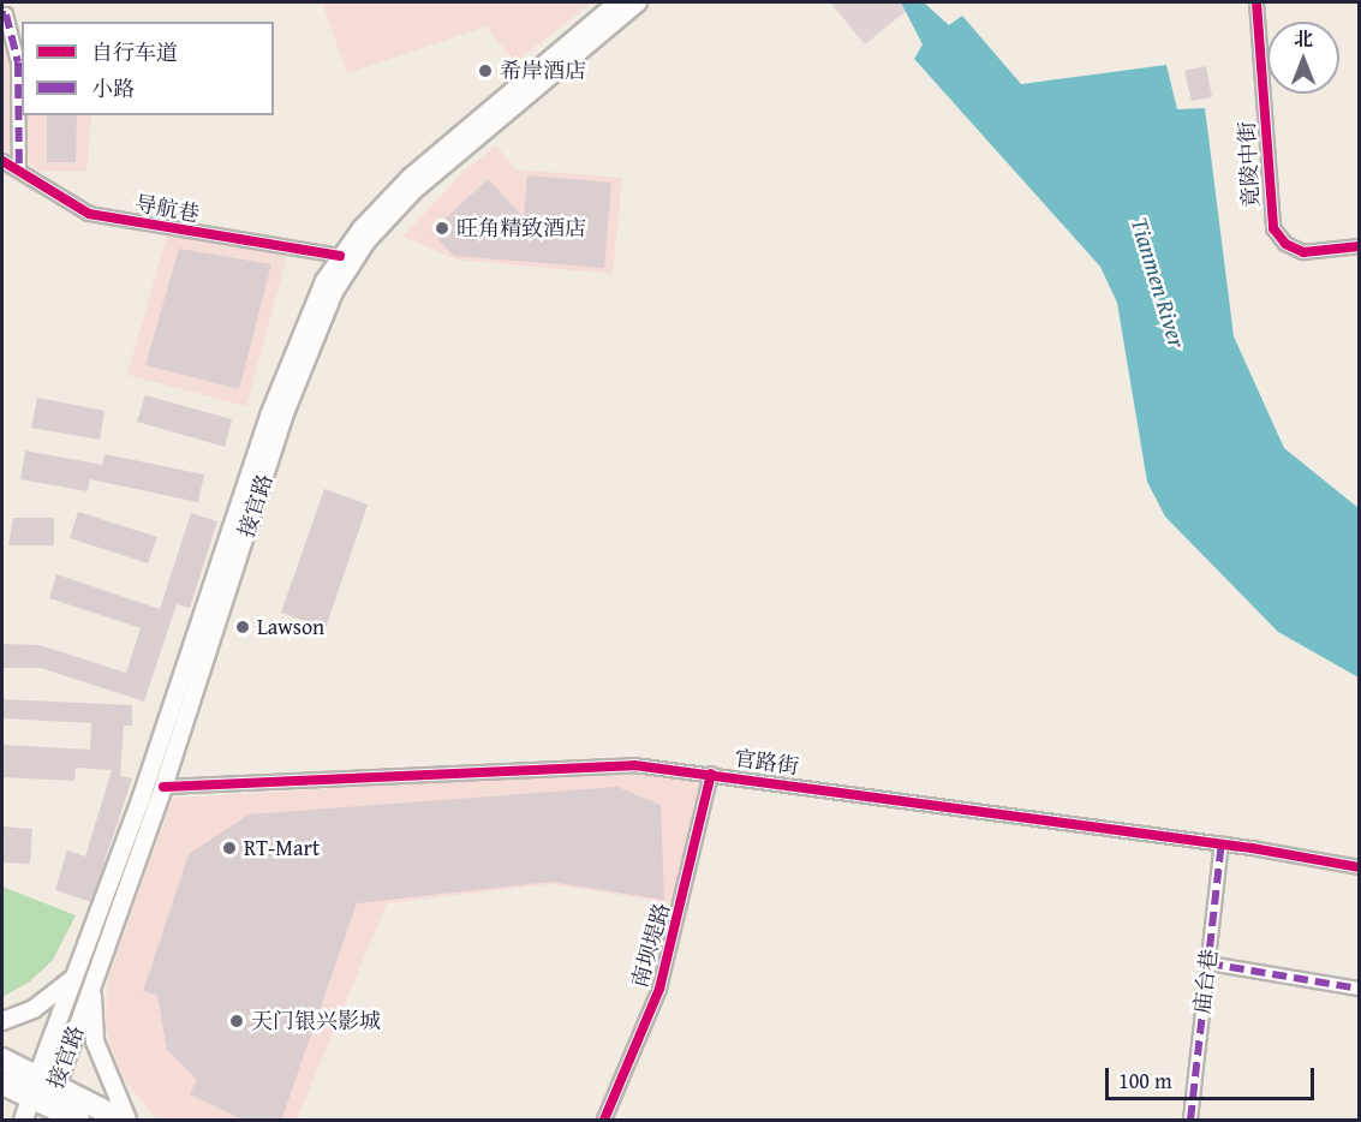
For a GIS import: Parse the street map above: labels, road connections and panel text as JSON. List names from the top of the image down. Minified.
{"streets":{"main road":["接官路"],"street":["竟陵中街","导航巷","官路街","南坝堤路","庙台巷"]},"crossings":[["导航巷","接官路"],["接官路","官路街"],["官路街","南坝堤路"],["官路街","庙台巷"]],"water":["Tianmen River"],"places":["希岸酒店","旺角精致酒店","Lawson","RT-Mart","天门银兴影城"],"legend":["自行车道","小路"],"scale_bar":"100 m","north":"top"}
